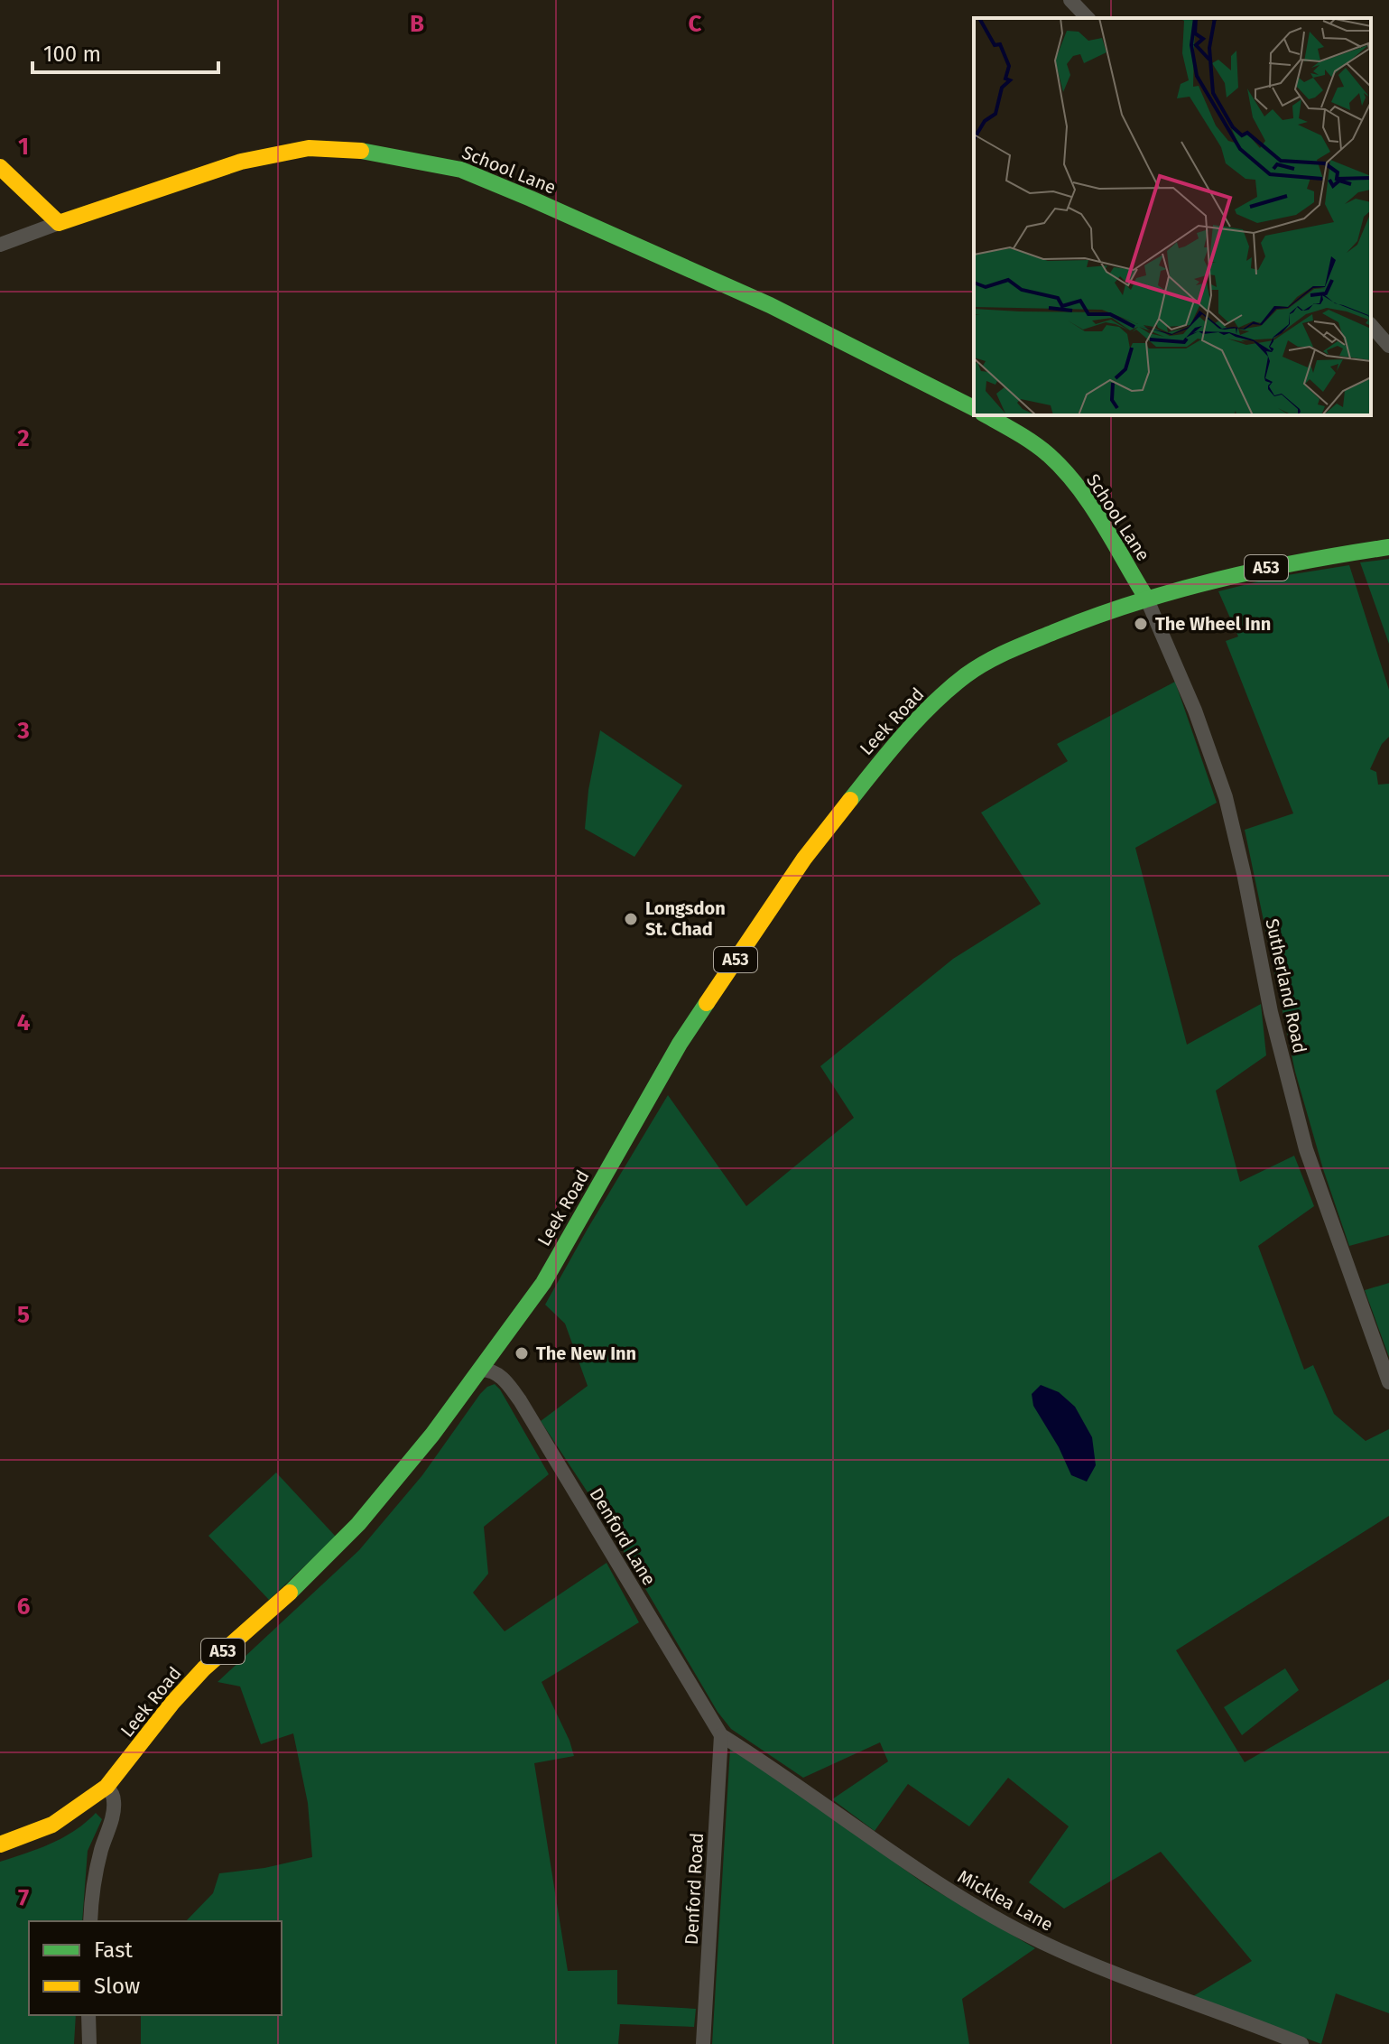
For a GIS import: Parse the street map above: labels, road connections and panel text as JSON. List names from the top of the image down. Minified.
{"streets":{"main road":["School Lane","A53","Leek Road"],"street":["Sutherland Road","Denford Lane","Denford Road","Micklea Lane"]},"crossings":[["School Lane","A53"],["School Lane","Leek Road"],["School Lane","Sutherland Road"],["A53","Leek Road"],["A53","Sutherland Road"],["Leek Road","Sutherland Road"],["Leek Road","Denford Lane"],["Denford Lane","Denford Road"],["Denford Lane","Micklea Lane"],["Denford Road","Micklea Lane"]],"places":["The Wheel Inn","Longsdon St. Chad","The New Inn"],"legend":["Fast","Slow"],"scale_bar":"100 m","grid":{"columns":["B","C"],"rows":["1","2","3","4","5","6","7"]}}
